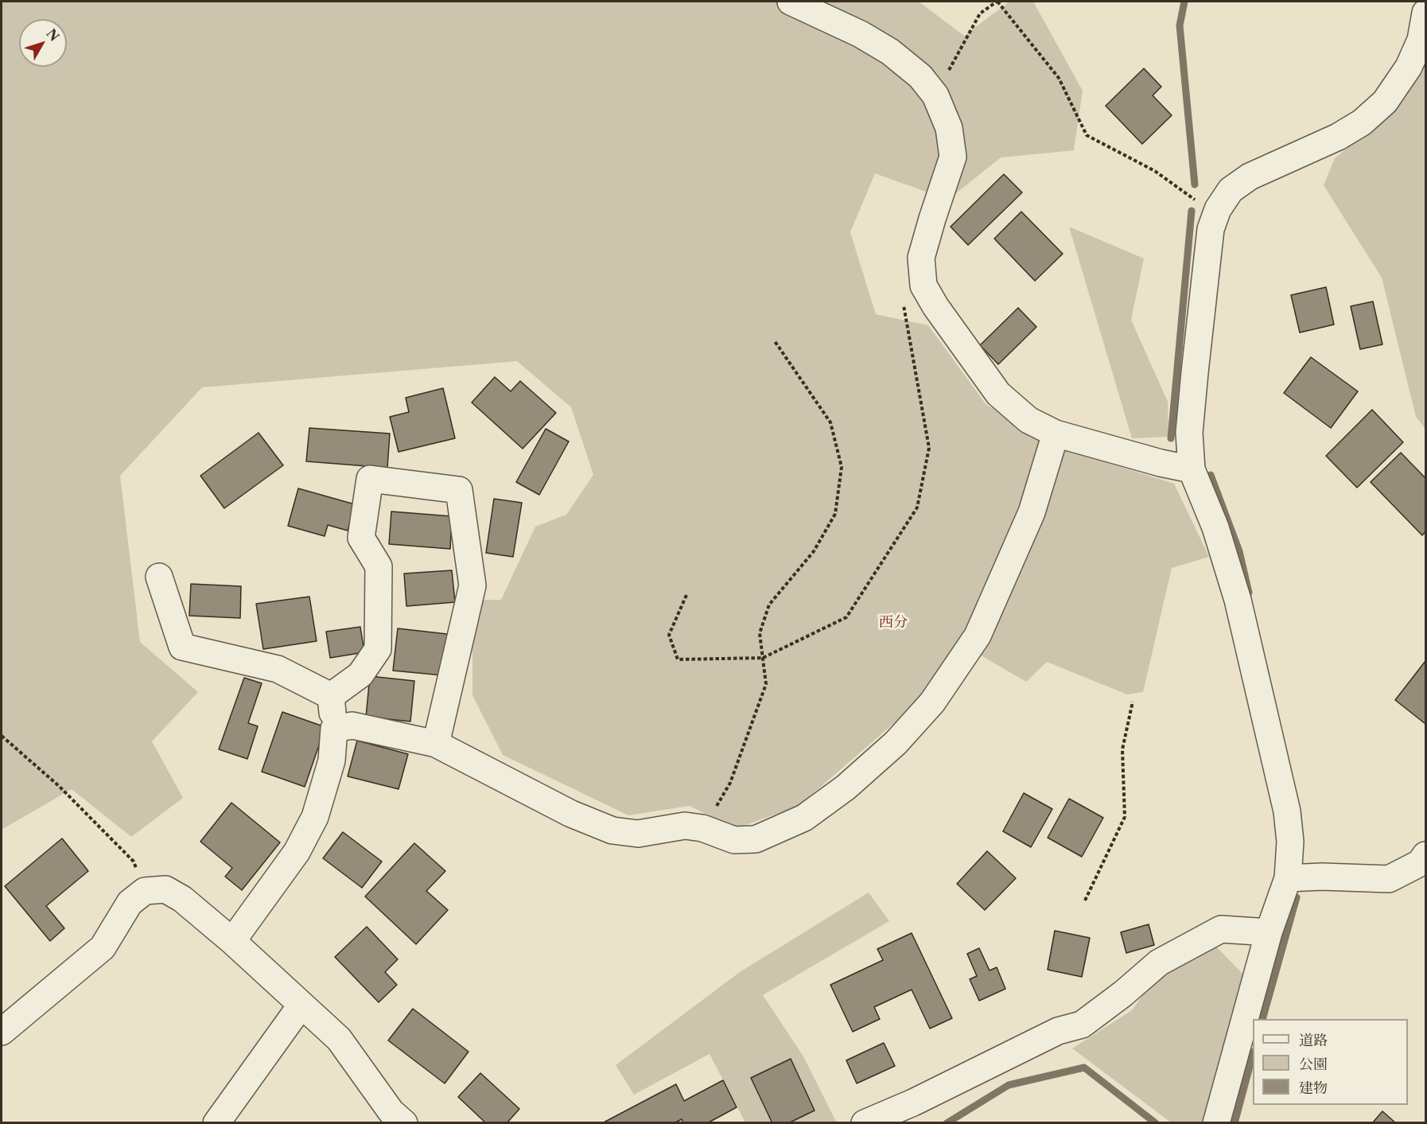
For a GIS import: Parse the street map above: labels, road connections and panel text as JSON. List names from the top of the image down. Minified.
{"districts":["西分"],"legend":["道路","公園","建物"],"north":"top right"}
